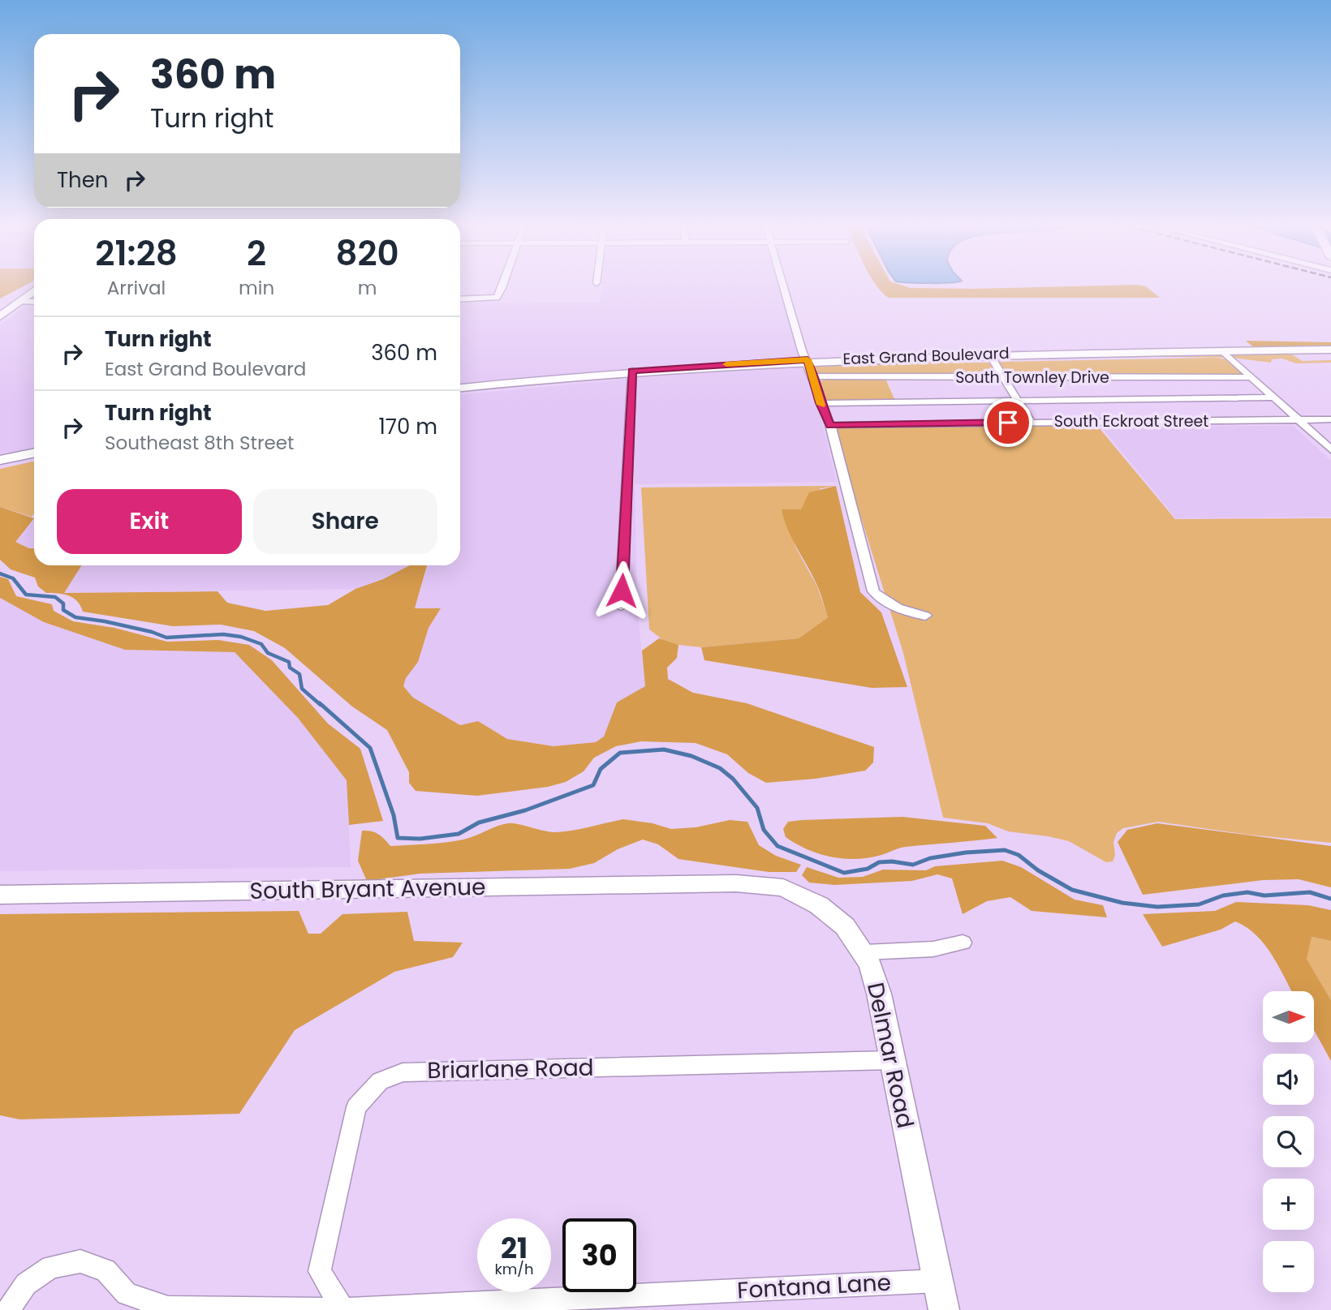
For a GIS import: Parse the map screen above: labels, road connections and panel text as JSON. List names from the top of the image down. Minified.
{"streets":{"street":["East Grand Boulevard","South Townley Drive","South Eckroat Street","South Bryant Avenue","Delmar Road","Briarlane Road","Fontana Lane"]},"crossings":[["South Bryant Avenue","Delmar Road"],["Delmar Road","Briarlane Road"],["Delmar Road","Fontana Lane"],["Briarlane Road","Fontana Lane"]],"north":"right","page":{"turn":["360 m","Turn right"],"then":"Then","eta":["21:28","Arrival","2","min","820","m"],"list":[{"name":"Turn right","note":"East Grand Boulevard","value":"360 m"},{"name":"Turn right","note":"Southeast 8th Street","value":"170 m"}],"buttons":["Exit","Share"],"map_buttons":["+","−"],"speed":"21 km/h","limit":"30"}}
